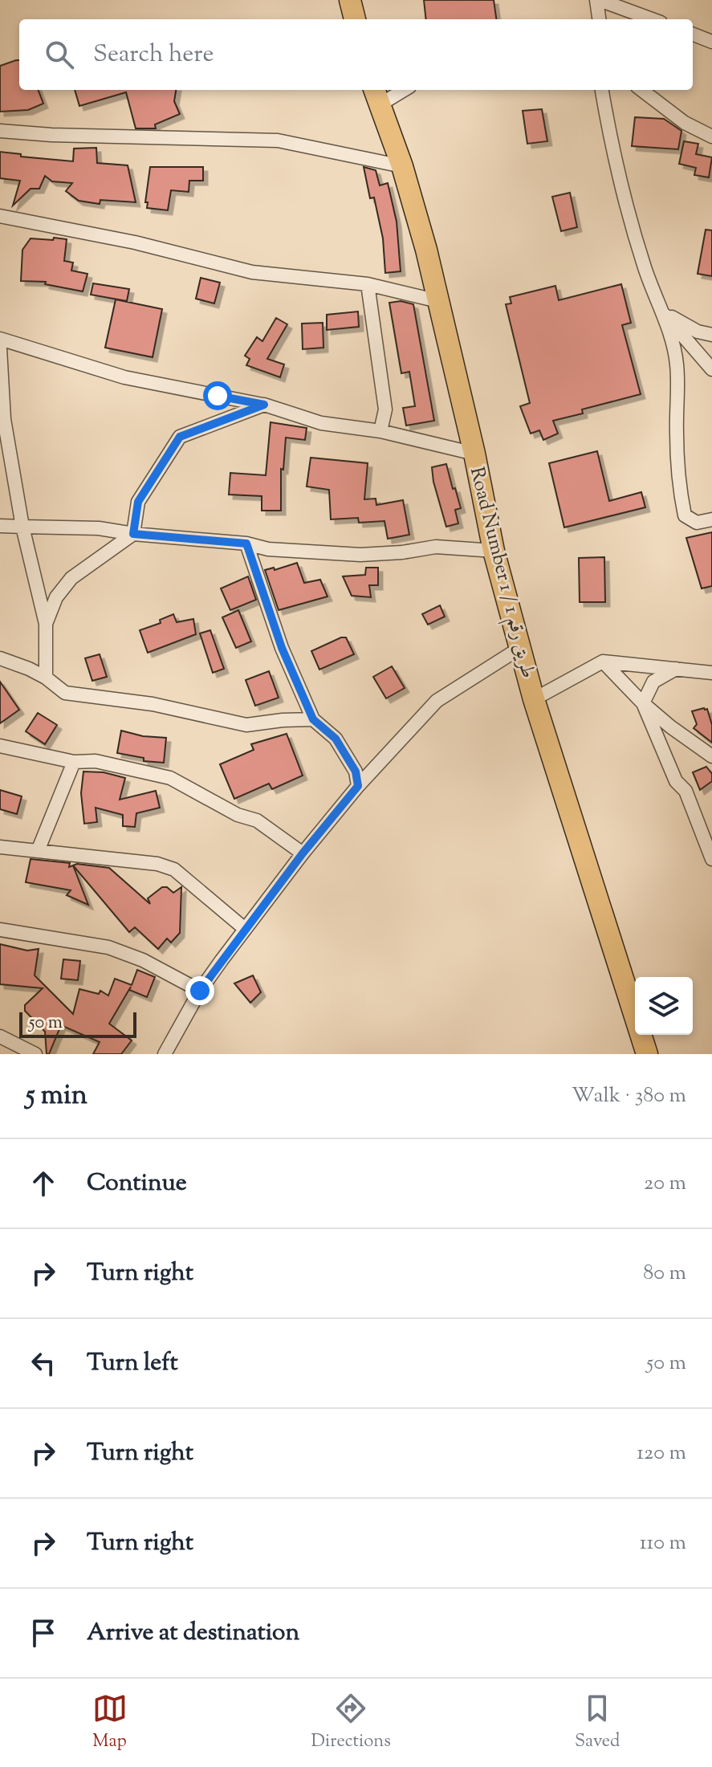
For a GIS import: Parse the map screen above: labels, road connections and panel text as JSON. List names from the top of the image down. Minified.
{"streets":{"highway":["Road Number 1 / طريق رقم 1"]},"scale_bar":"50 m","page":{"search":"Search here","scale":"50 m","heading":["5 min","Walk · 380 m"],"list":[["Continue","20 m"],["Turn right","80 m"],["Turn left","50 m"],["Turn right","120 m"],["Turn right","110 m"],"Arrive at destination"],"nav":["Map","Directions","Saved"]}}
